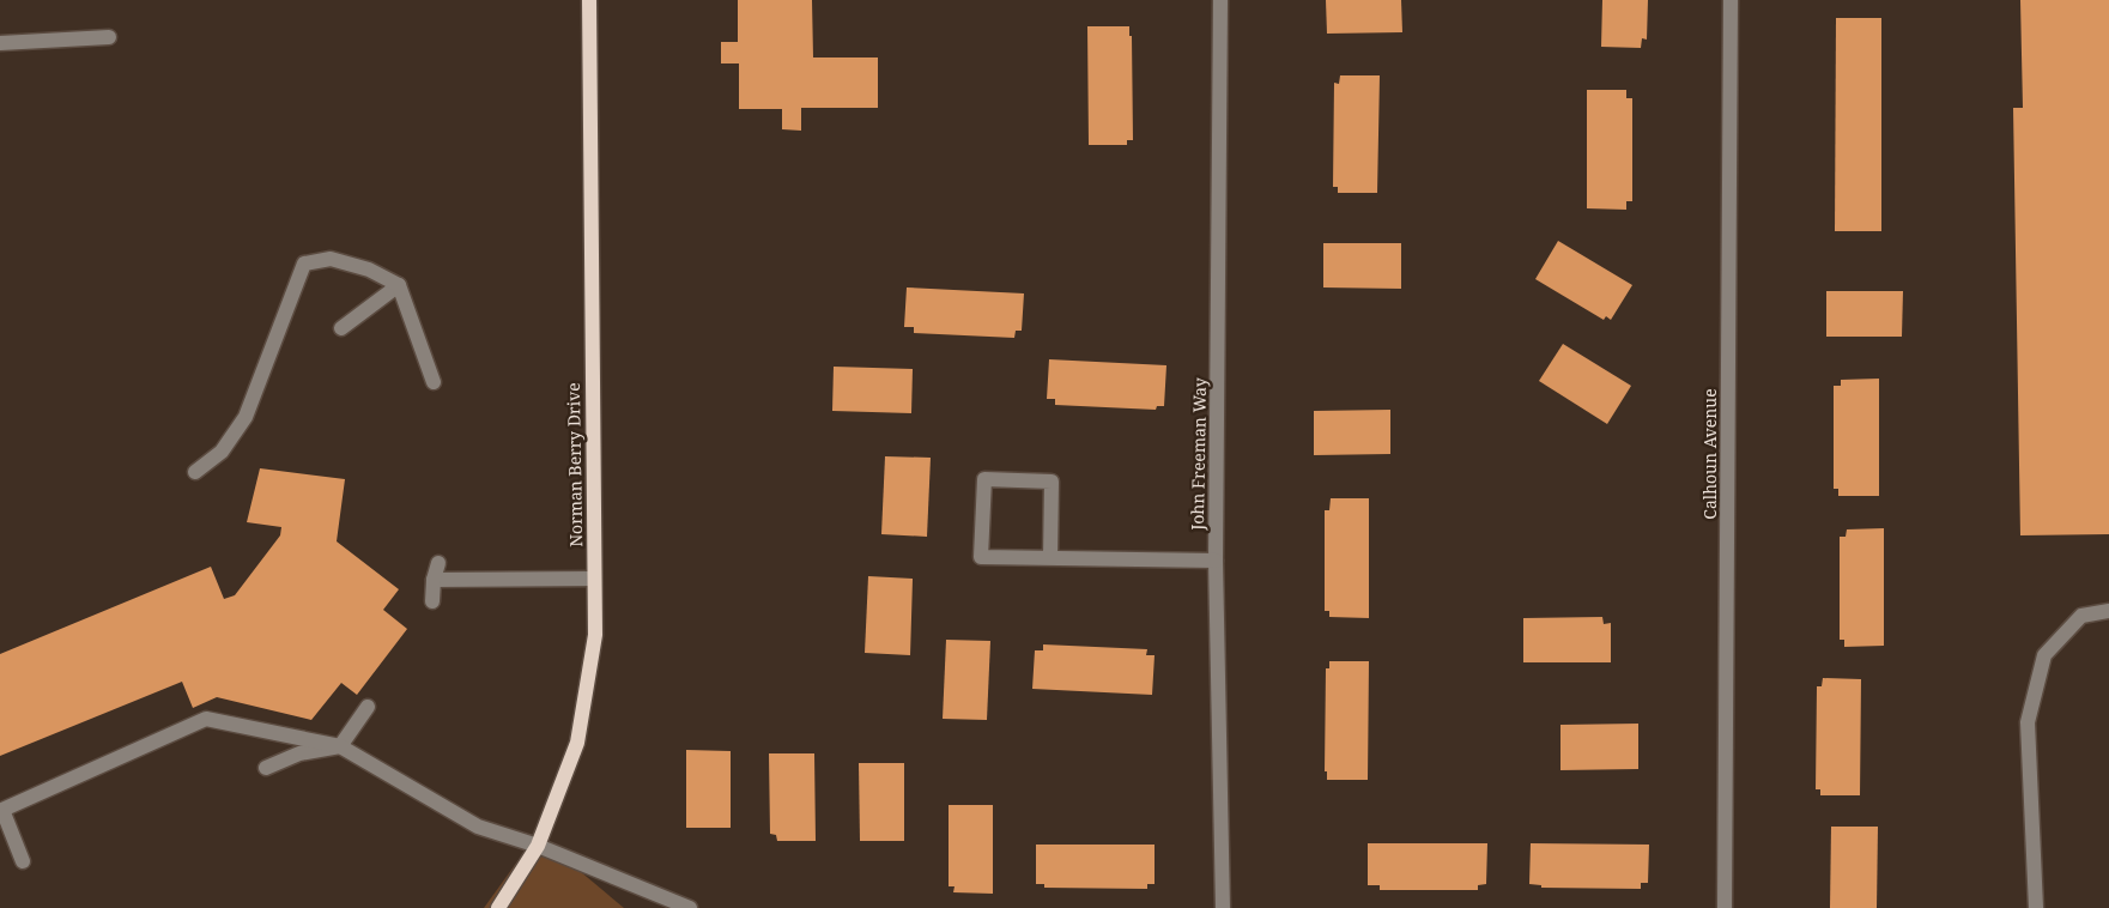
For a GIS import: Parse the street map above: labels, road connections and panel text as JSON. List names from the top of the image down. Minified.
{"streets":{"main road":["Norman Berry Drive"],"street":["John Freeman Way","Calhoun Avenue"]}}
